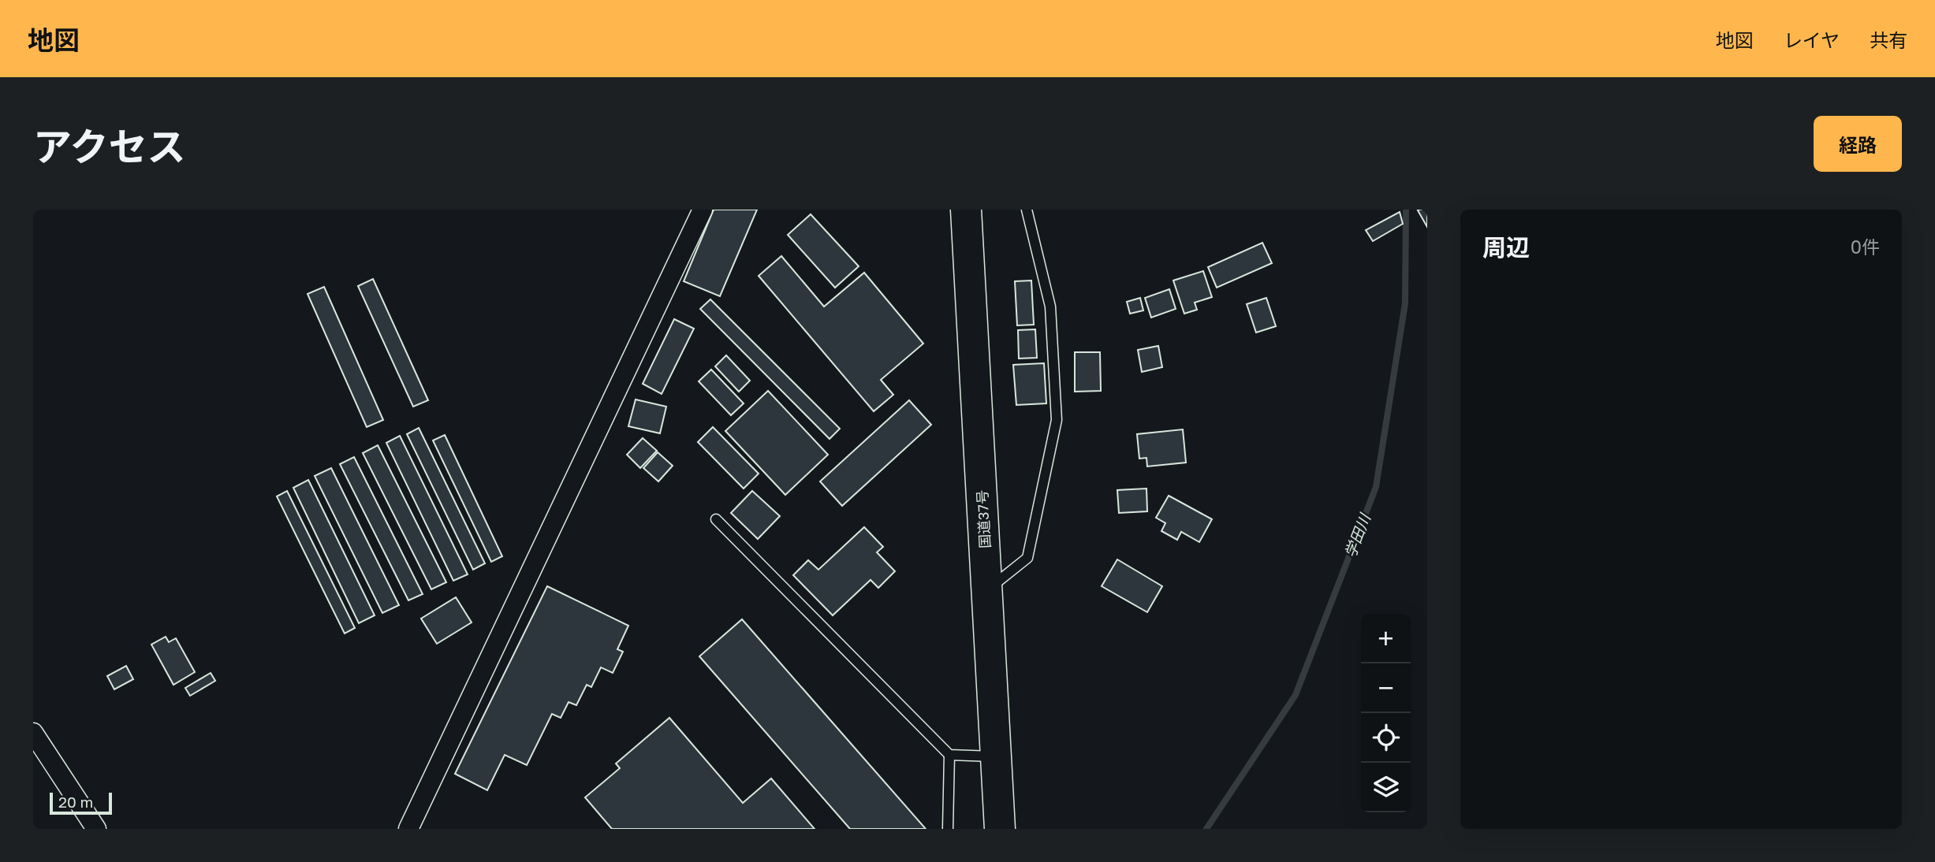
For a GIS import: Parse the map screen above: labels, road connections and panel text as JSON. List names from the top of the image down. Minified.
{"streets":{"highway":["国道37号"]},"water":["学田川"],"scale_bar":"20 m","page":{"header":"地図","nav":["地図","レイヤ","共有"],"title":"アクセス","buttons":"経路","heading":["周辺","0件"],"map_buttons":["+","−"],"scale":"20 m"}}
